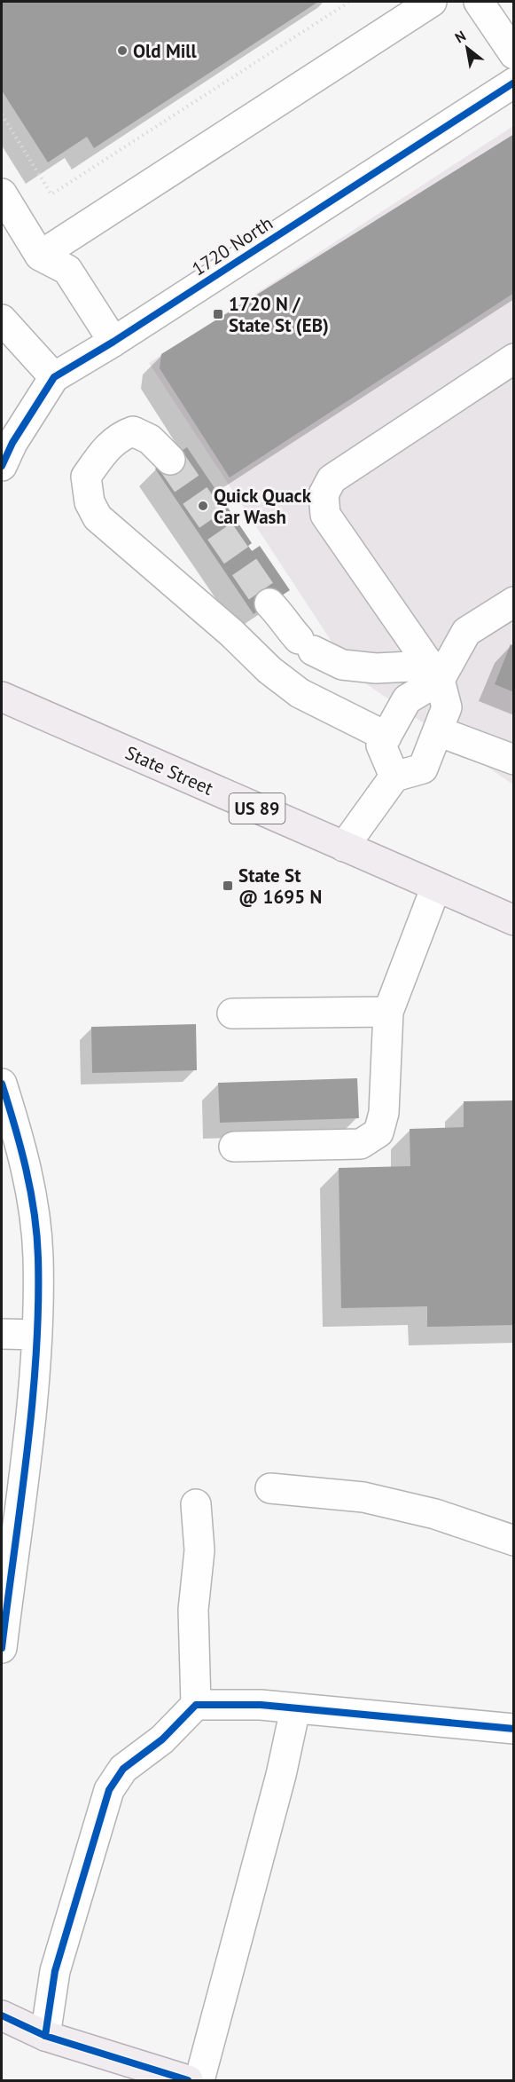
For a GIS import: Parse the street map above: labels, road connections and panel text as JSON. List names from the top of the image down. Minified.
{"streets":{"main road":["State Street","US 89"],"street":["1720 North"]},"places":{"other":["Old Mill","Quick Quack Car Wash"],"transit":["1720 N / State St (EB)","State St @ 1695 N"]},"north":"top left"}
